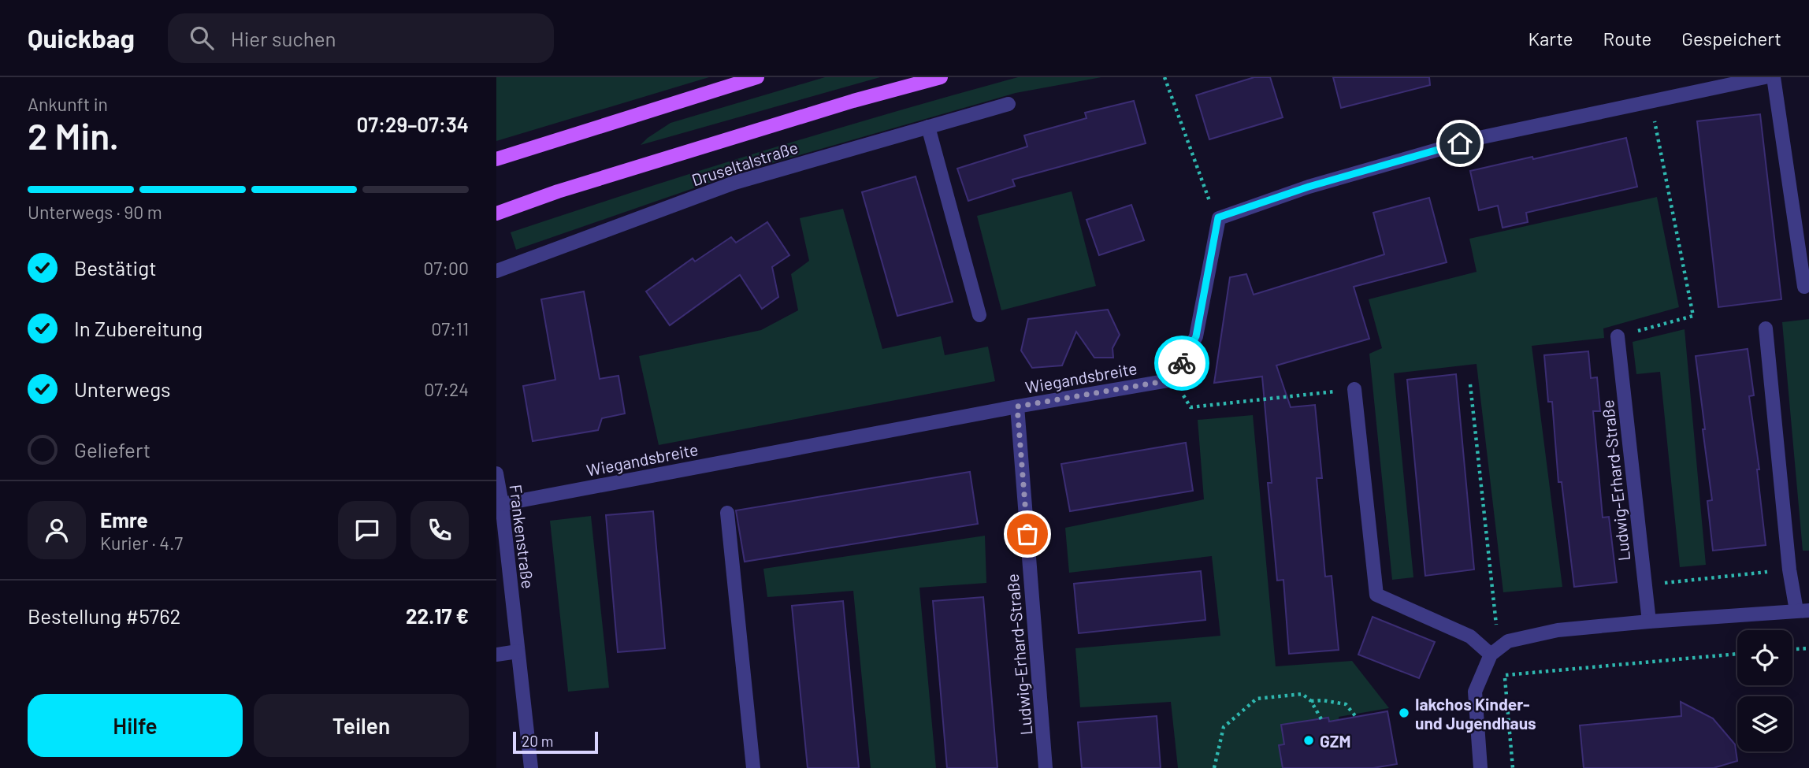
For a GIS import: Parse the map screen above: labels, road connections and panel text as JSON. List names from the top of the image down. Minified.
{"streets":{"main road":["Druseltalstraße"],"street":["Wiegandsbreite","Ludwig-Erhard-Straße","Frankenstraße"]},"crossings":[["Wiegandsbreite","Ludwig-Erhard-Straße"],["Wiegandsbreite","Frankenstraße"]],"places":["Iakchos Kinder- und Jugendhaus","GZM"],"scale_bar":"20 m","page":{"header":"Quickbag","search":"Hier suchen","nav":["Karte","Route","Gespeichert"],"heading":["2 Min.","Ankunft in","07:29–07:34"],"panel":["Emre","Kurier · 4.7","Bestellung #5762","22.17 €"],"bar":"Unterwegs · 90 m","list":[["Bestätigt","07:00"],["In Zubereitung","07:11"],["Unterwegs","07:24"],"Geliefert"],"buttons":["Hilfe","Teilen"],"scale":"20 m"}}
